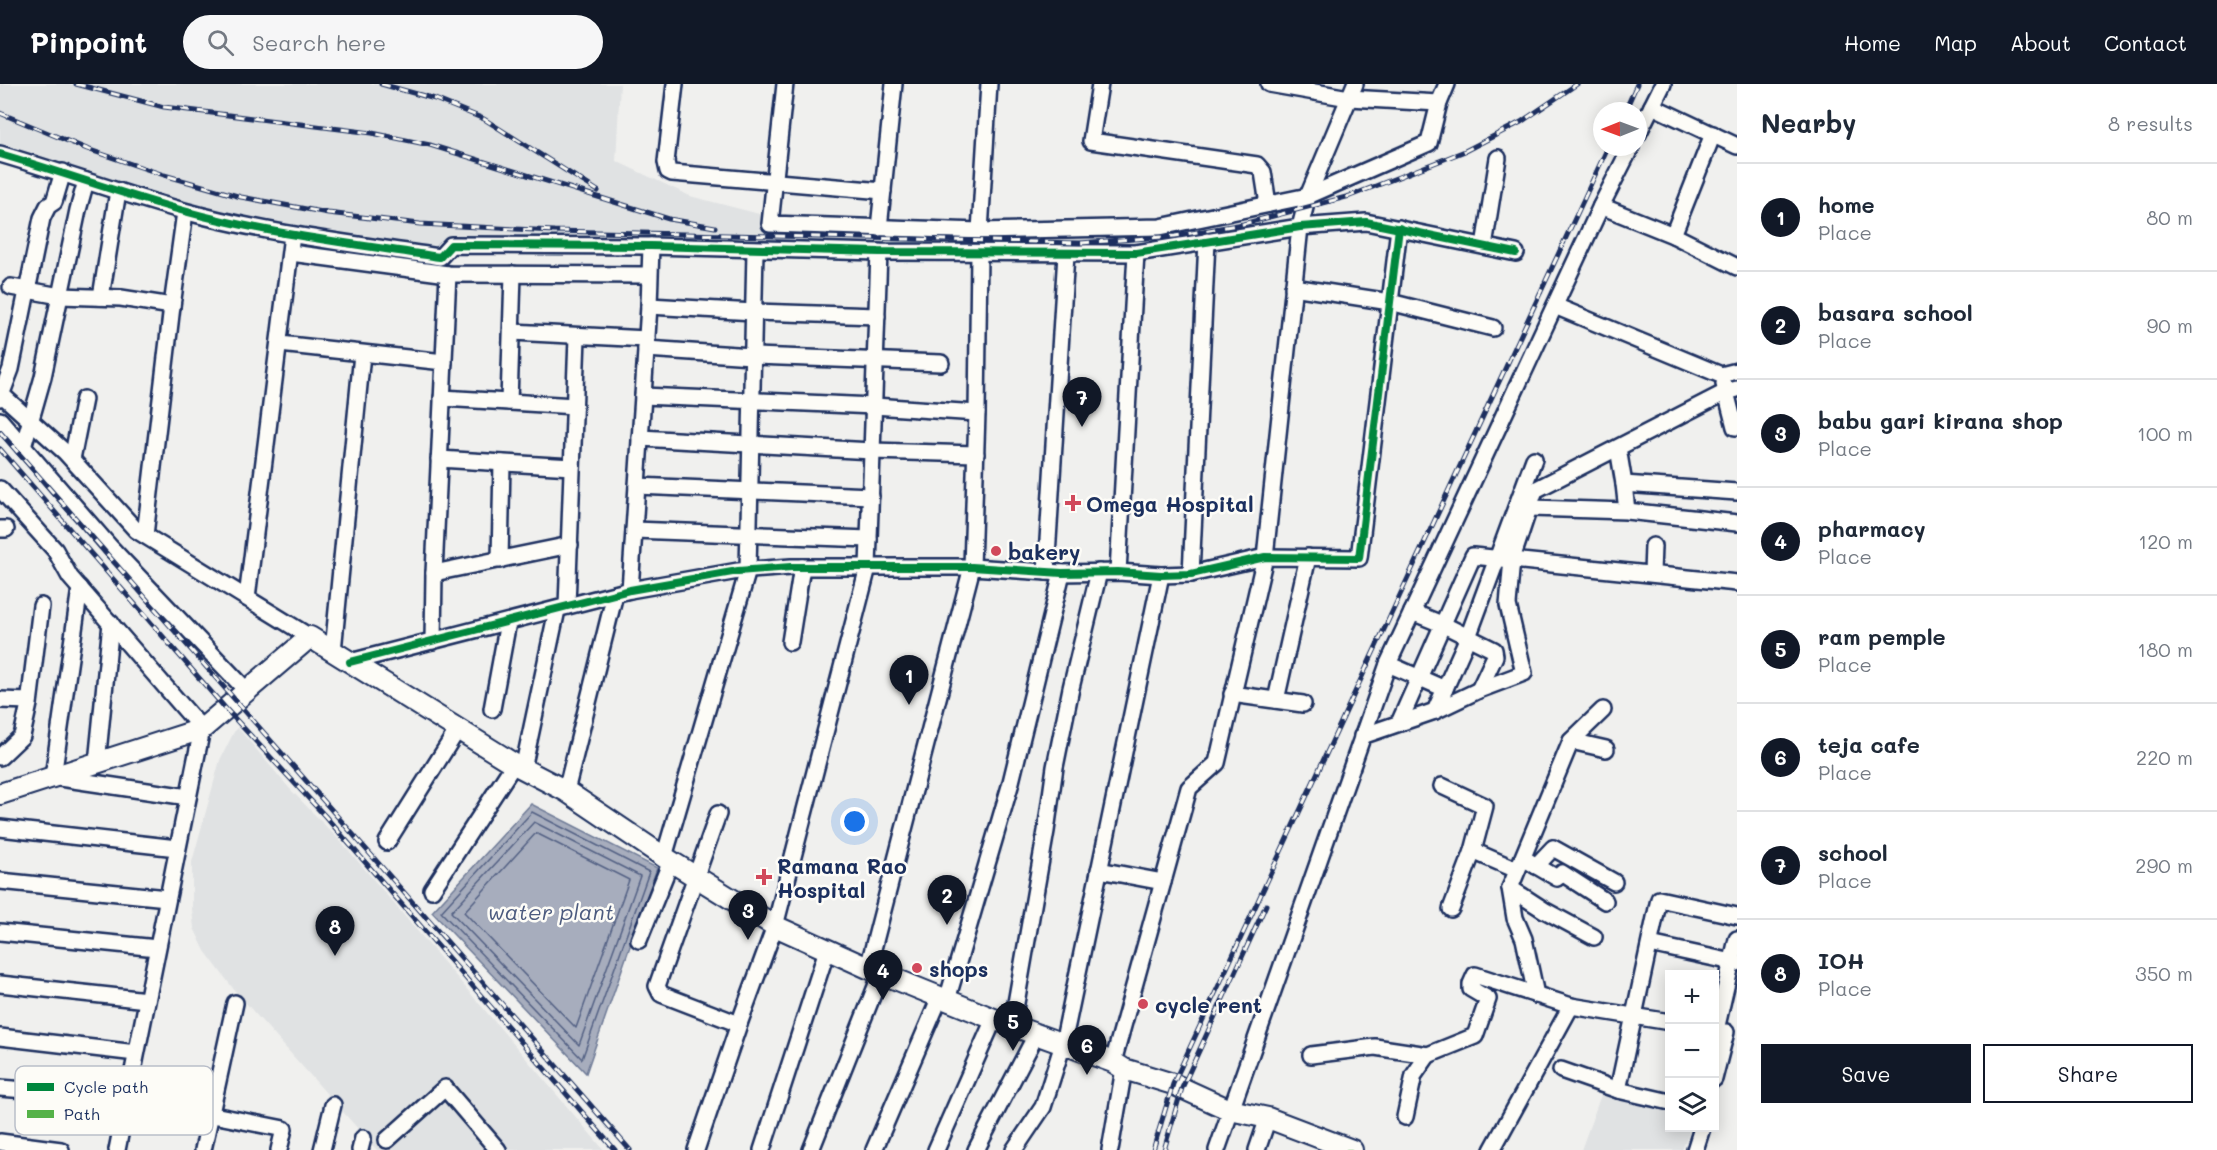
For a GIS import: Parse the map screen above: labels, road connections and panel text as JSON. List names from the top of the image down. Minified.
{"water":["water plant"],"places":{"health":["Omega Hospital","Ramana Rao Hospital"],"other":["bakery","shops","cycle rent"]},"legend":["Cycle path","Path"],"north":"left","page":{"header":"Pinpoint","search":"Search here","nav":["Home","Map","About","Contact"],"heading":["Nearby","8 results"],"list":[{"mark":"1","name":"home","note":"Place","value":"80 m"},{"mark":"2","name":"basara school","note":"Place","value":"90 m"},{"mark":"3","name":"babu gari kirana shop","note":"Place","value":"100 m"},{"mark":"4","name":"pharmacy","note":"Place","value":"120 m"},{"mark":"5","name":"ram pemple","note":"Place","value":"180 m"},{"mark":"6","name":"teja cafe","note":"Place","value":"220 m"},{"mark":"7","name":"school","note":"Place","value":"290 m"},{"mark":"8","name":"IOH","note":"Place","value":"350 m"}],"pins":["7","1","2","3","8","4","5","6"],"map_buttons":["+","−"],"buttons":["Save","Share"]}}
